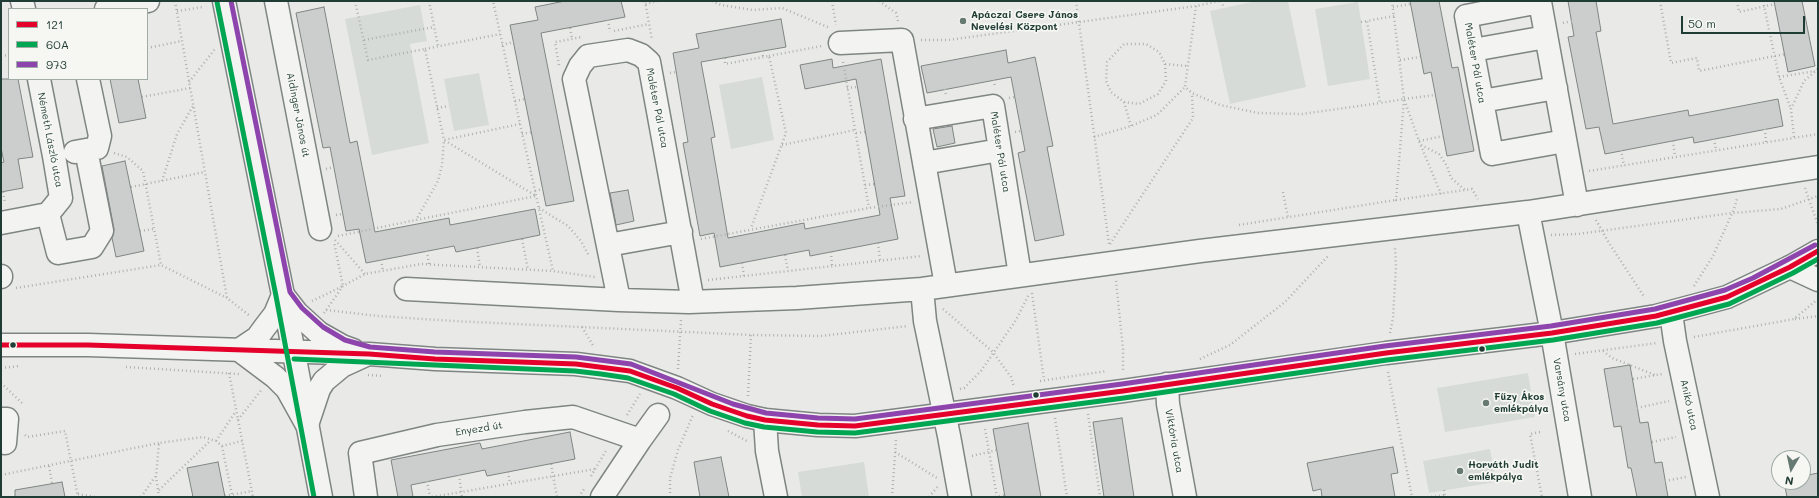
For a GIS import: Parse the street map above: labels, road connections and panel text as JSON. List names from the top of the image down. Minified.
{"streets":{"street":["Maléter Pál utca","Aidinger János út","Németh László utca","Varsány utca","Anikó utca","Enyezd út","Viktória utca"]},"places":["Apáczai Csere János Nevelési Központ","Fűzy Ákos emlékpálya","Horváth Judit emlékpálya"],"lines":["transit line 973","transit line 60A","transit line 121"],"legend":["121","60A","973"],"scale_bar":"50 m","north":"bottom"}
